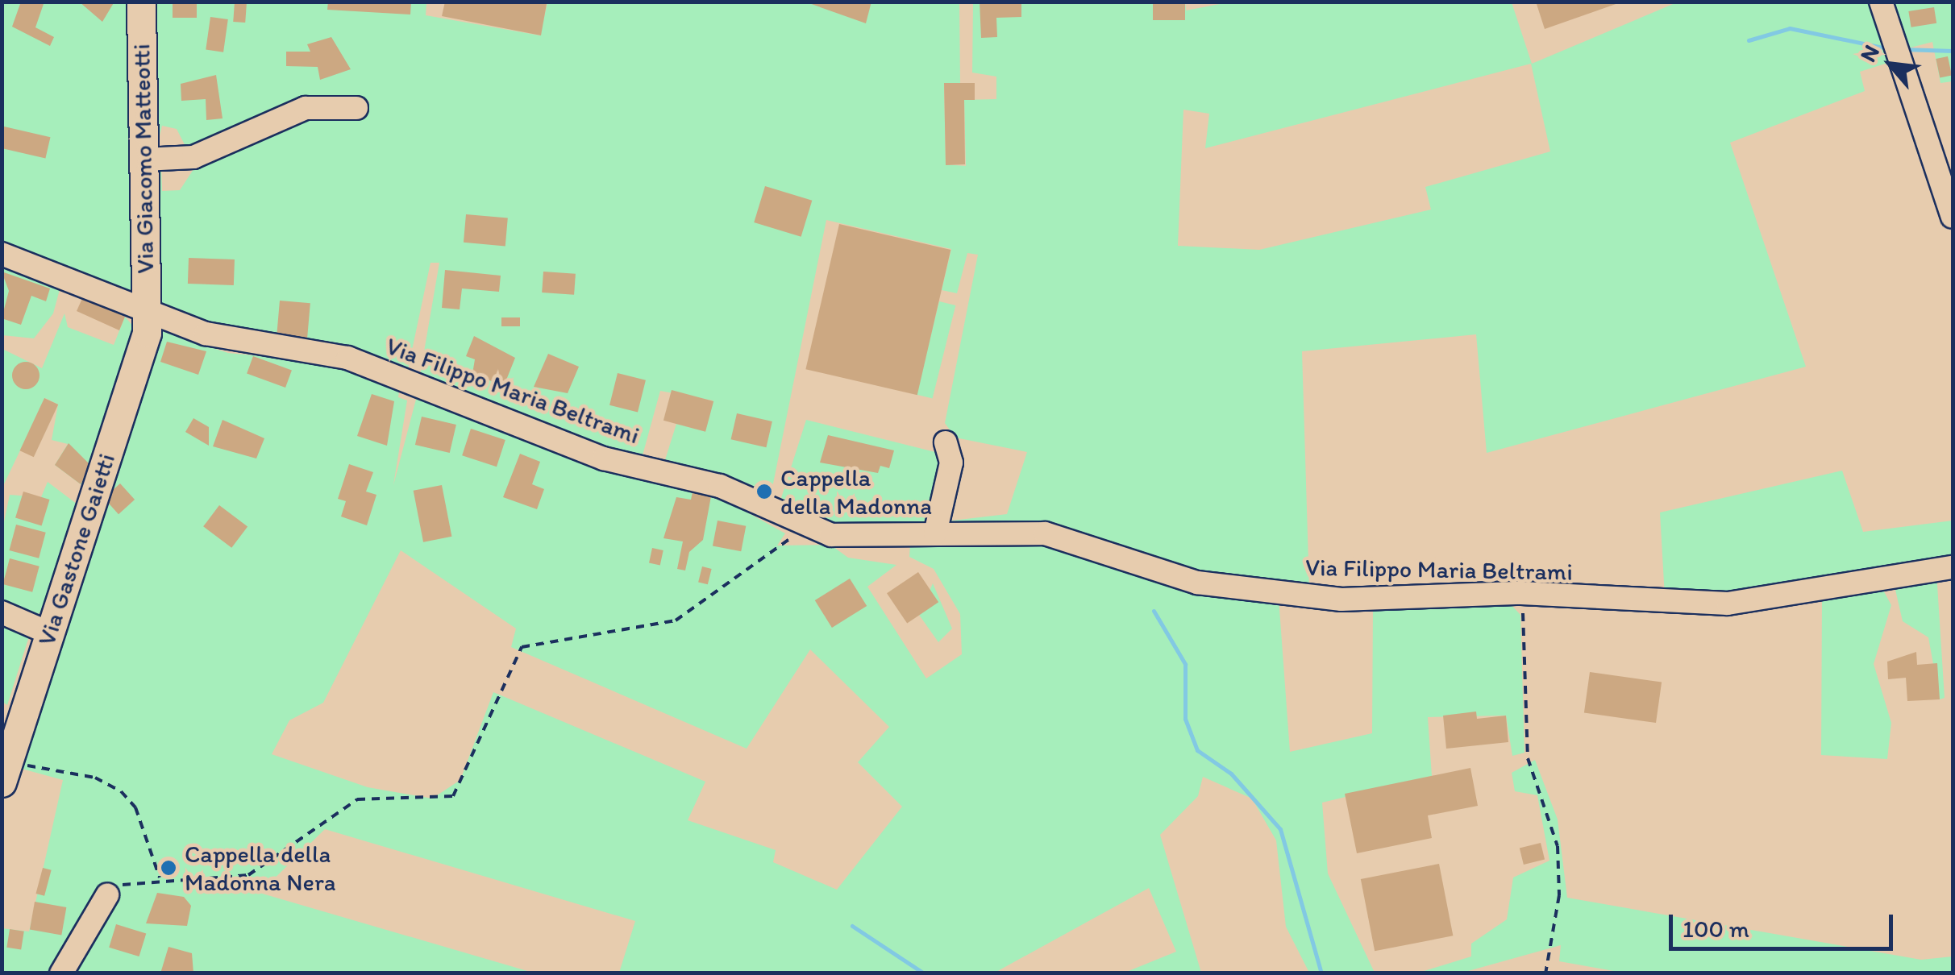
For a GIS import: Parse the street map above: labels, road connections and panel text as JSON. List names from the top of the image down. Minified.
{"streets":{"main road":["Via Giacomo Matteotti","Via Gastone Gaietti"],"street":["Via Filippo Maria Beltrami"]},"crossings":[["Via Giacomo Matteotti","Via Filippo Maria Beltrami"],["Via Giacomo Matteotti","Via Gastone Gaietti"],["Via Filippo Maria Beltrami","Via Gastone Gaietti"]],"places":["Cappella della Madonna","Cappella della Madonna Nera"],"scale_bar":"100 m","north":"top left"}
